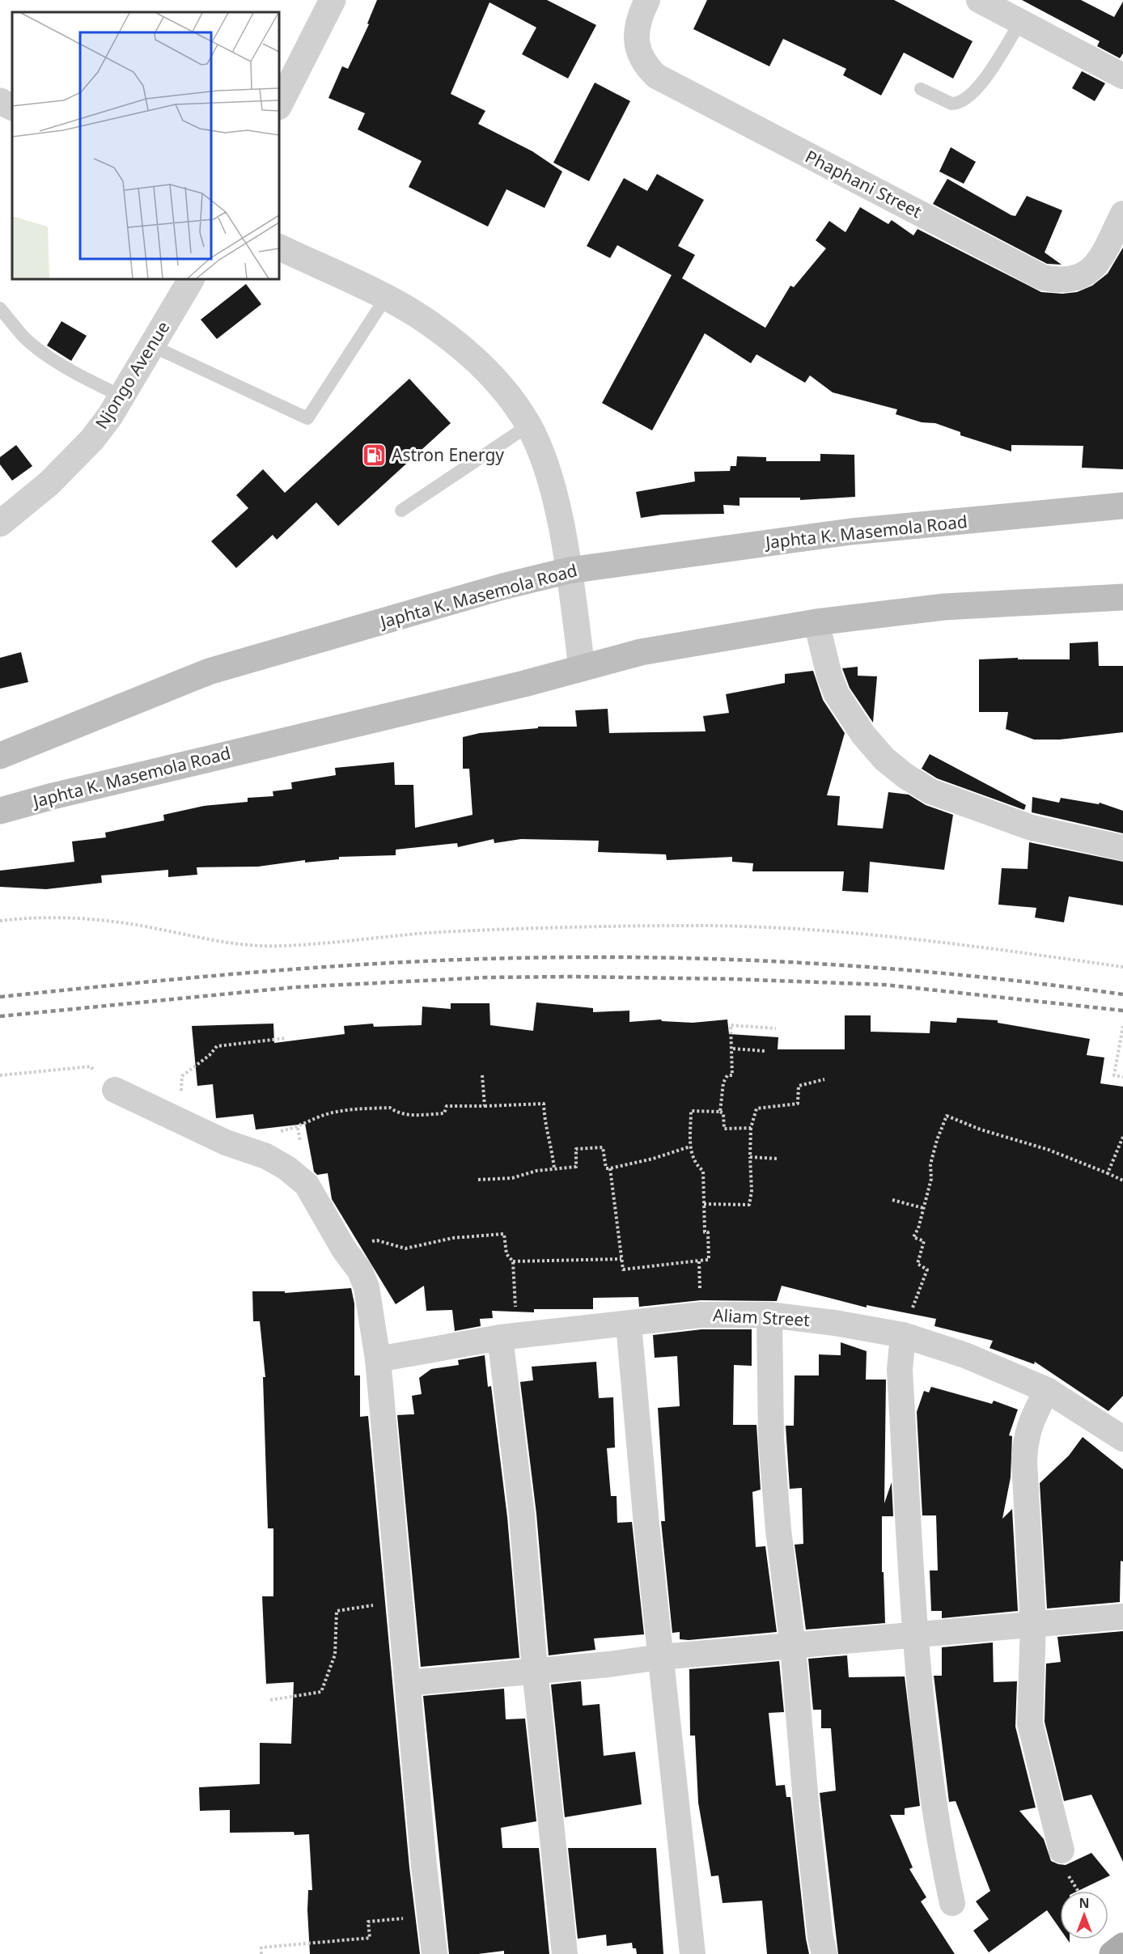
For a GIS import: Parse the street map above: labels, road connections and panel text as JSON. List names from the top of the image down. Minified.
{"streets":{"main road":["Japhta K. Masemola Road"],"street":["Phaphani Street","Njongo Avenue","Aliam Street"]},"places":{"fuel station":["Astron Energy"]},"north":"top"}
